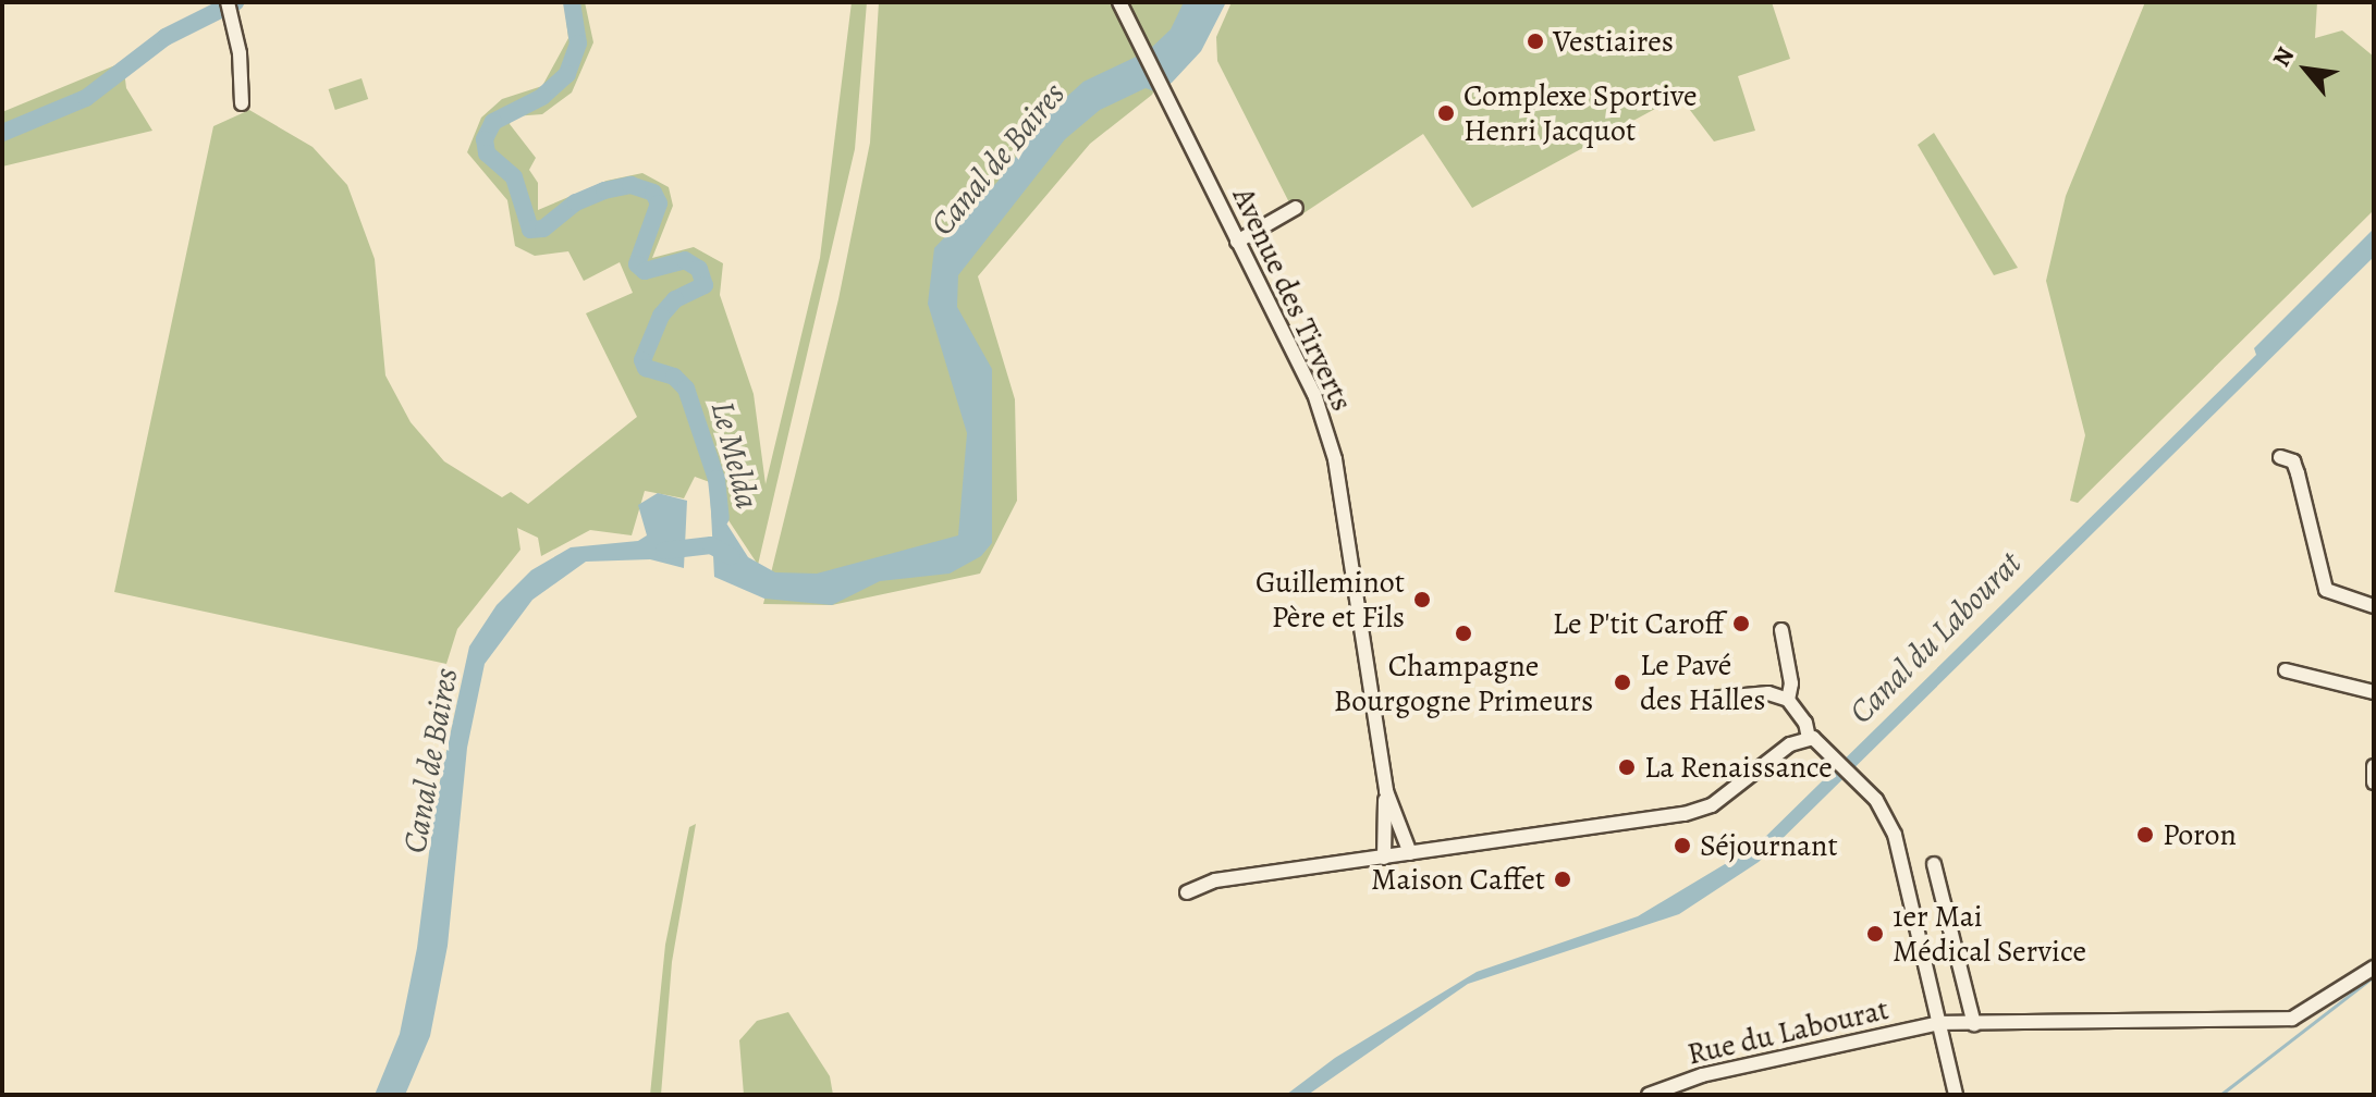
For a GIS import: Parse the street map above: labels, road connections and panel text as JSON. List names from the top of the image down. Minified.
{"streets":{"street":["Avenue des Tirverts","Rue du Labourat"]},"water":["Canal de Baires","Le Melda","Canal du Labourat"],"places":["Vestiaires","Complexe Sportive Henri Jacquot","Guilleminot Père et Fils","Le P'tit Caroff","Champagne Bourgogne Primeurs","Le Pavé des Halles","La Renaissance","Poron","Séjournant","Maison Caffet","1er Mai Médical Service"],"north":"top left"}
